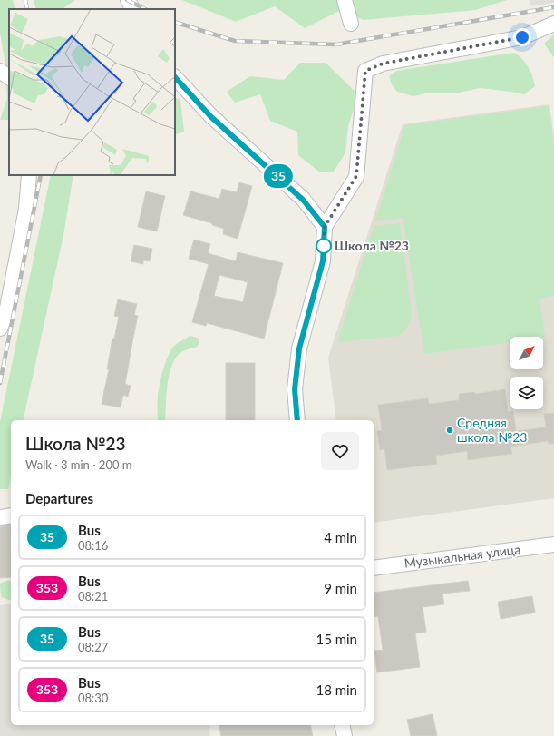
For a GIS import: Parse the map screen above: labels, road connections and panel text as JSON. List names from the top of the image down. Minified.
{"streets":{"street":["Музыкальная улица"]},"places":["Школа №23","Средняя школа №23"],"lines":["bus line 35"],"north":"top right","page":{"on_map":"35","heading":[["Школа №23","Walk · 3 min · 200 m"],"Departures"],"list":[{"mark":"35","name":"Bus","note":"08:16","value":"4 min"},{"mark":"353","name":"Bus","note":"08:21","value":"9 min"},{"mark":"35","name":"Bus","note":"08:27","value":"15 min"},{"mark":"353","name":"Bus","note":"08:30","value":"18 min"}]}}
